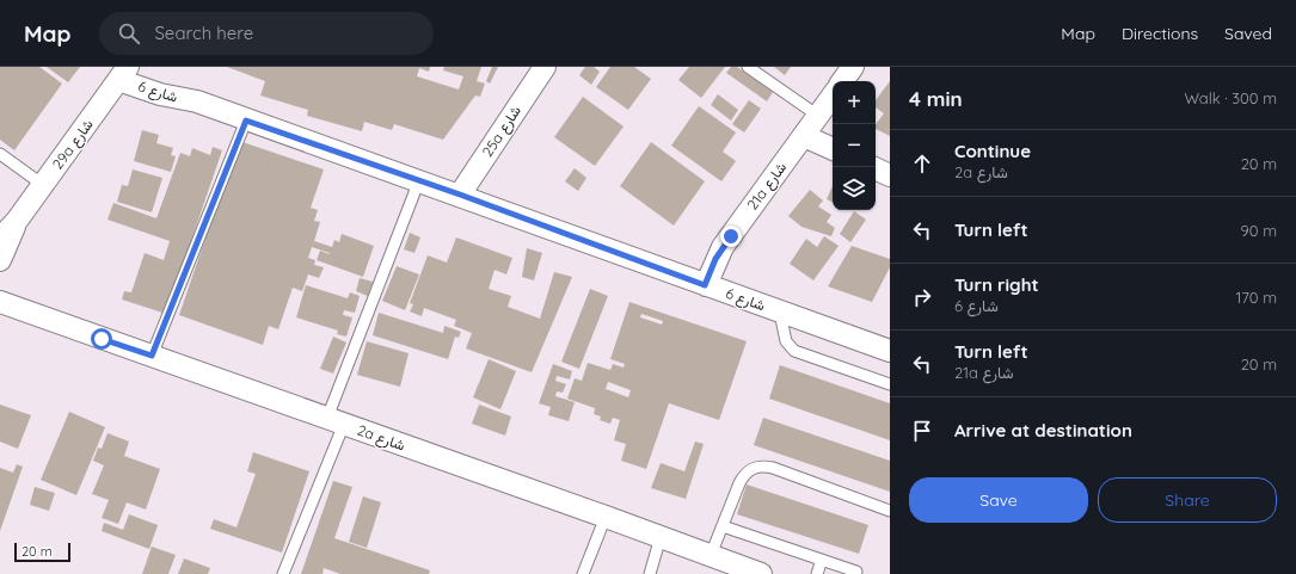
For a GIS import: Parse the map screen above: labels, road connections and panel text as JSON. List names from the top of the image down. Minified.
{"streets":{"street":["شارع 6","25a شارع","29a شارع","21a شارع","2a شارع"]},"crossings":[["شارع 6","25a شارع"],["شارع 6","29a شارع"],["شارع 6","21a شارع"]],"scale_bar":"20 m","page":{"header":"Map","search":"Search here","nav":["Map","Directions","Saved"],"heading":["4 min","Walk · 300 m"],"map_buttons":["+","−"],"list":[["Continue","2a شارع","20 m"],["Turn left","90 m"],["Turn right","شارع 6","170 m"],["Turn left","21a شارع","20 m"],"Arrive at destination"],"buttons":["Save","Share"],"scale":"20 m"}}
